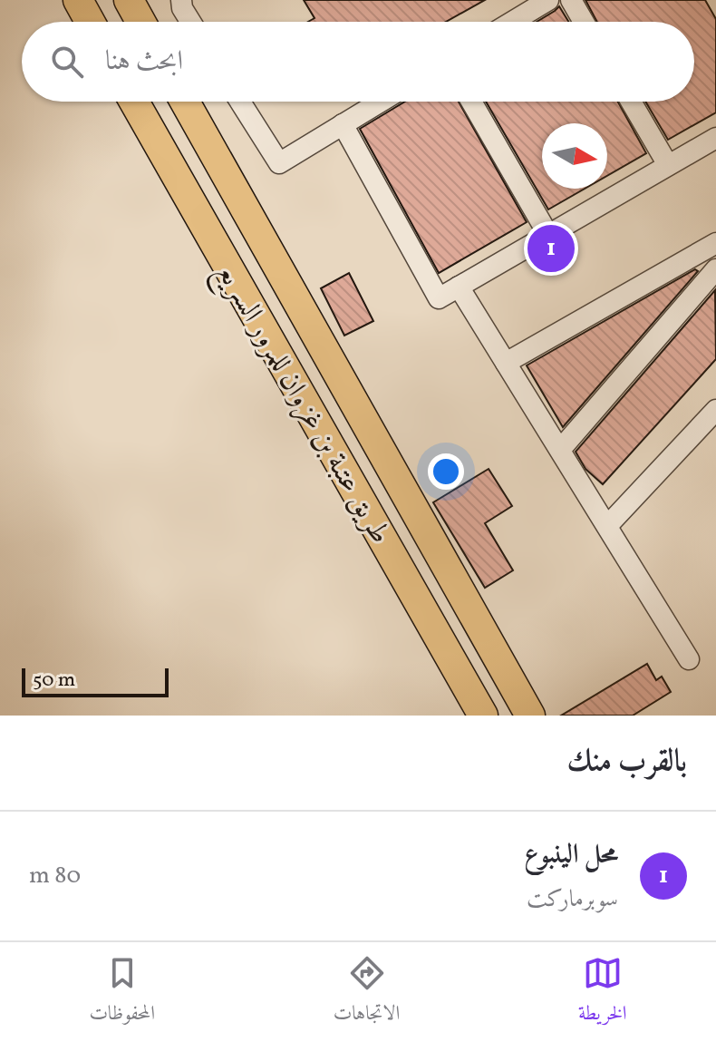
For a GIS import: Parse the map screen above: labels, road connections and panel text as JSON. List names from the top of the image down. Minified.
{"streets":{"highway":["طريق عتبة بن غزوان للمرور السريع"]},"scale_bar":"50 m","north":"right","page":{"search":"ابحث هنا","pins":"1","scale":"50 m","heading":"بالقرب منك","list":[{"mark":"1","name":"محل الينبوع","note":"سوبرماركت","value":"80 m"}],"nav":["الخريطة","الاتجاهات","المحفوظات"]}}
